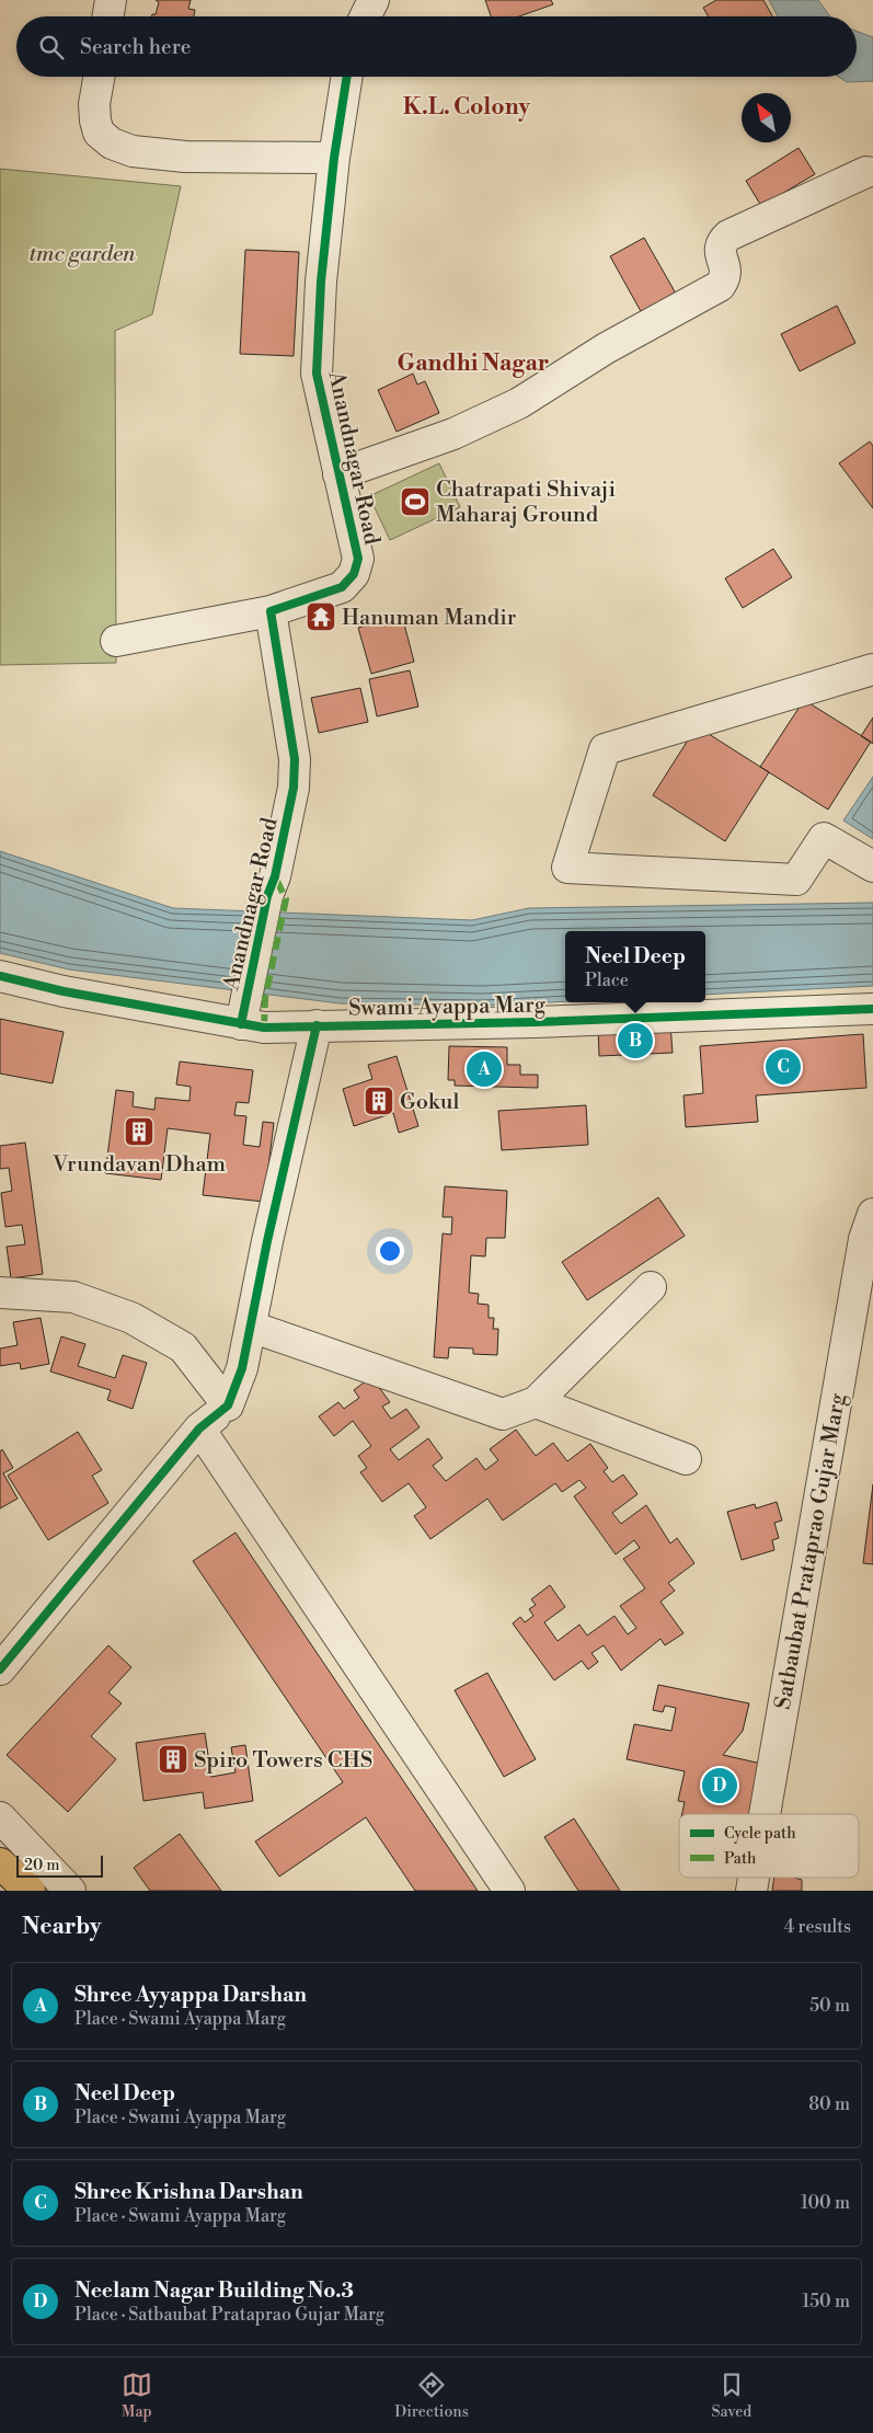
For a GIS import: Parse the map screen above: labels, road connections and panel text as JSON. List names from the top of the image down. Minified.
{"streets":{"street":["Anandnagar Road","Swami Ayappa Marg","Satbaubat Prataprao Gujar Marg"]},"crossings":[["Anandnagar Road","Swami Ayappa Marg"]],"districts":["K.L. Colony","Gandhi Nagar"],"parks":["tmc garden"],"places":{"sports":["Chatrapati Shivaji Maharaj Ground"],"temple":["Hanuman Mandir"],"building":["Gokul","Vrundavan Dham","Spiro Towers CHS"]},"legend":["Cycle path","Path"],"scale_bar":"20 m","north":"top left","page":{"search":"Search here","popup":["Neel Deep","Place"],"pins":["B","C","A","D"],"scale":"20 m","heading":["Nearby","4 results"],"list":[{"mark":"A","name":"Shree Ayyappa Darshan","note":"Place · Swami Ayappa Marg","value":"50 m"},{"mark":"B","name":"Neel Deep","note":"Place · Swami Ayappa Marg","value":"80 m"},{"mark":"C","name":"Shree Krishna Darshan","note":"Place · Swami Ayappa Marg","value":"100 m"},{"mark":"D","name":"Neelam Nagar Building No.3","note":"Place · Satbaubat Prataprao Gujar Marg","value":"150 m"}],"nav":["Map","Directions","Saved"]}}
